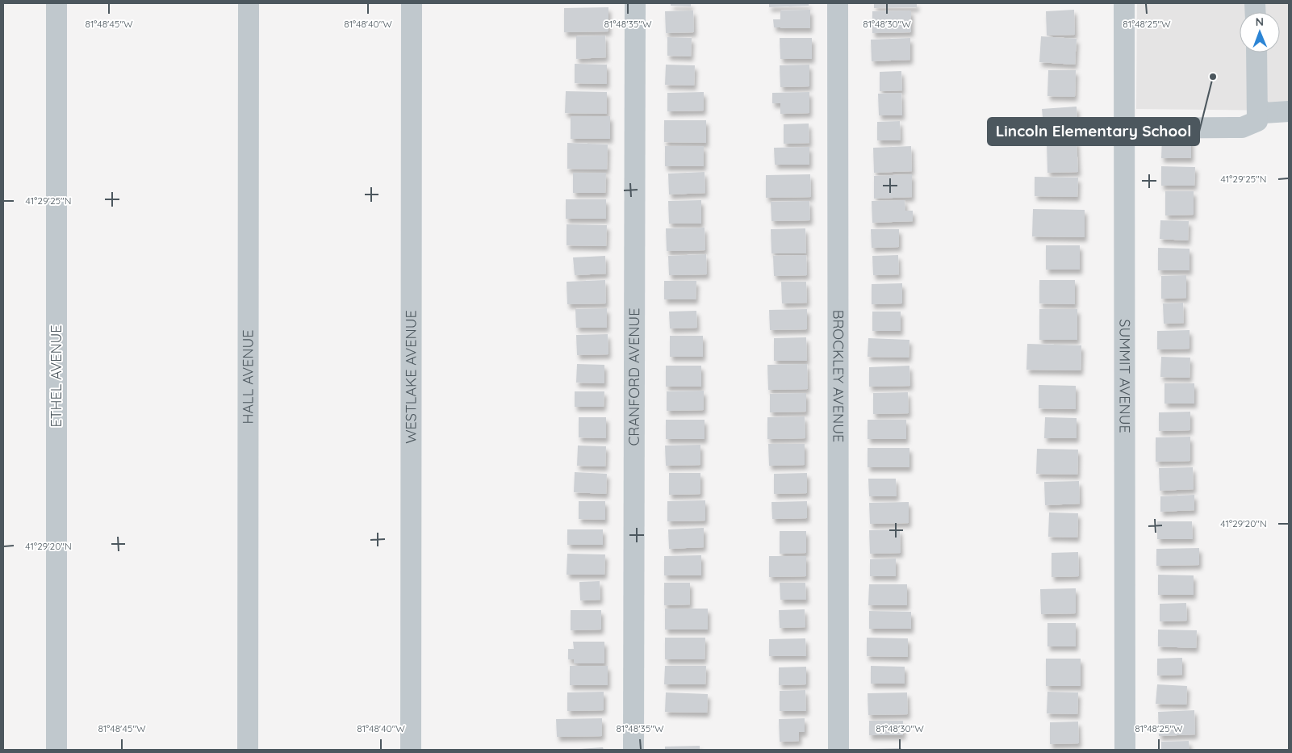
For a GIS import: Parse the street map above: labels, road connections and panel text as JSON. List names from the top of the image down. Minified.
{"streets":{"street":["ETHEL AVENUE","HALL AVENUE","WESTLAKE AVENUE","SUMMIT AVENUE","CRANFORD AVENUE","BROCKLEY AVENUE"]},"places":["Lincoln Elementary School"],"north":"top","coordinates":["81°48'45\"W","81°48'40\"W","81°48'35\"W","81°48'30\"W","81°48'25\"W","41°29'25\"N","41°29'20\"N"]}
